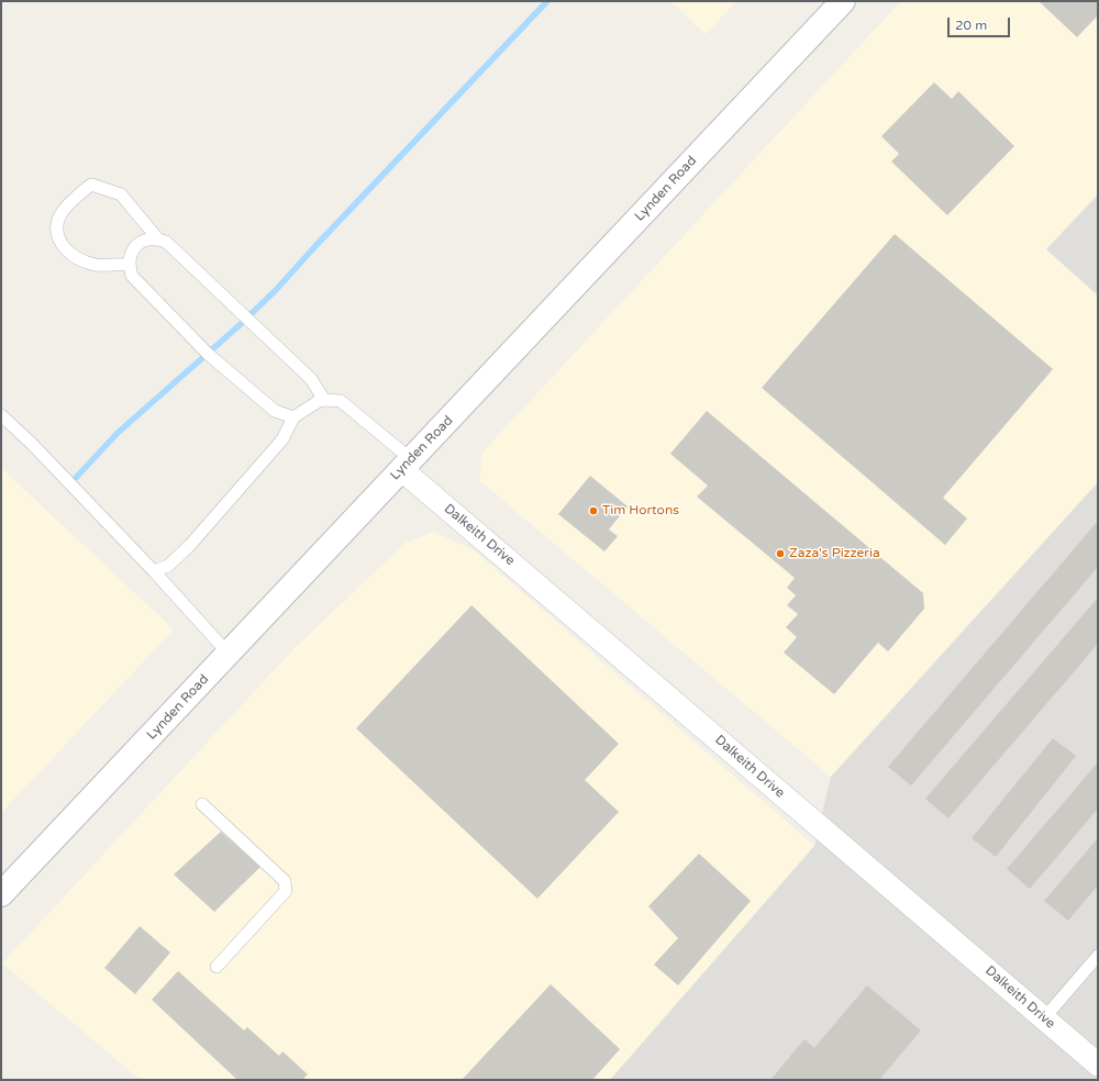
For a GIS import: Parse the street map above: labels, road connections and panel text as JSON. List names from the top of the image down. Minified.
{"streets":{"main road":["Lynden Road"],"street":["Dalkeith Drive"]},"crossings":[["Lynden Road","Dalkeith Drive"]],"places":["Tim Hortons","Zaza's Pizzeria"],"scale_bar":"20 m"}
